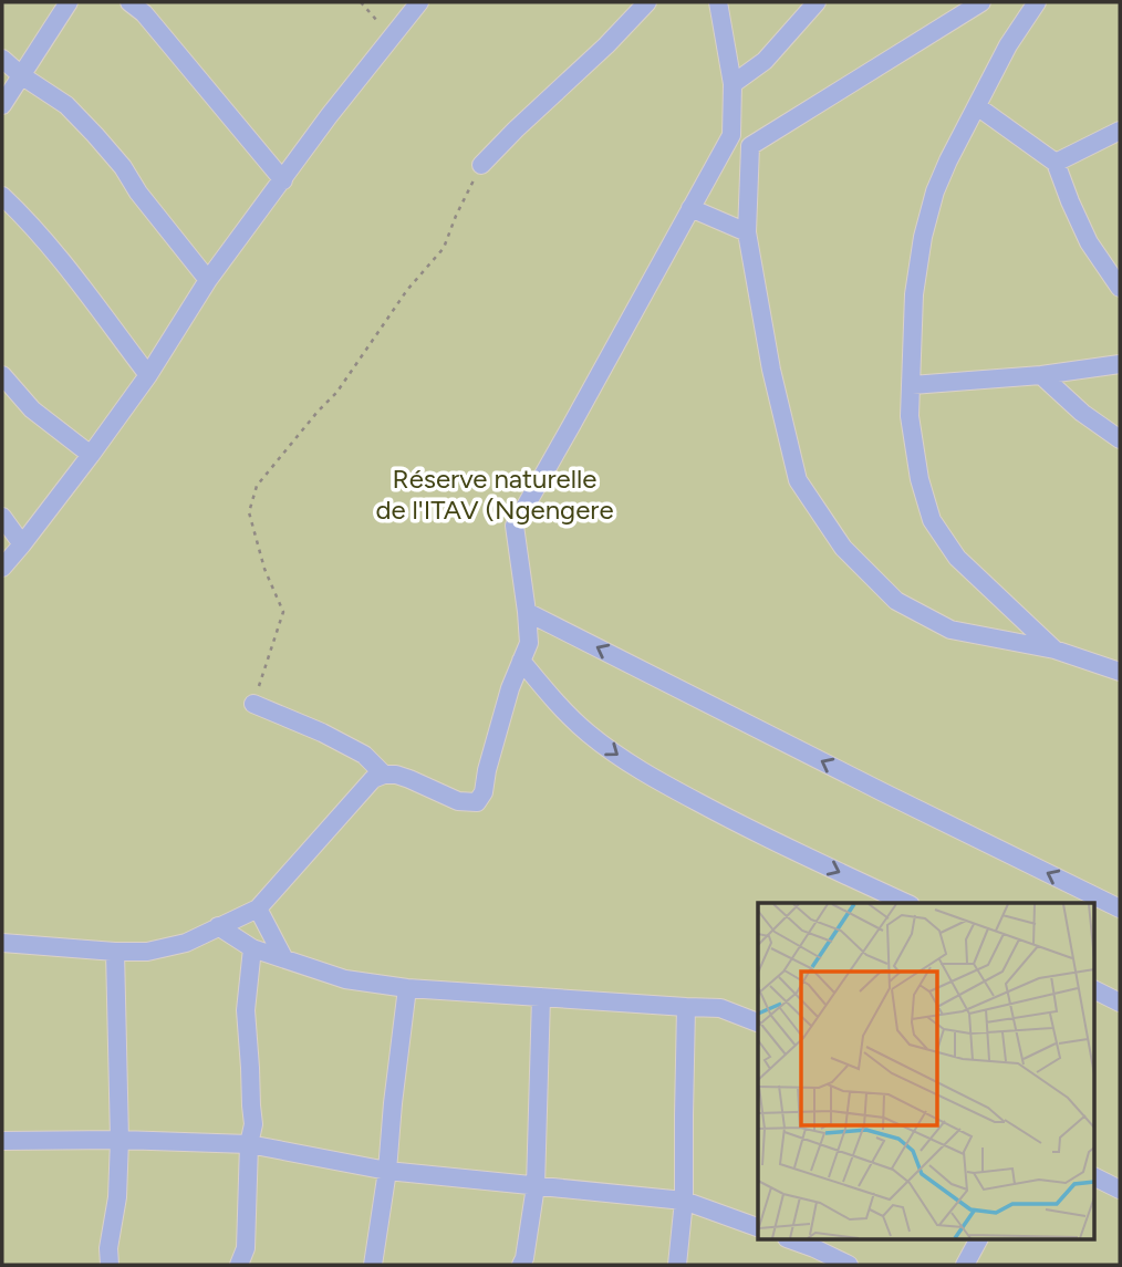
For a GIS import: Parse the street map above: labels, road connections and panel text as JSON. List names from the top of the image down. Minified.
{"parks":["Réserve naturelle de l'ITAV (Ngengere"]}
